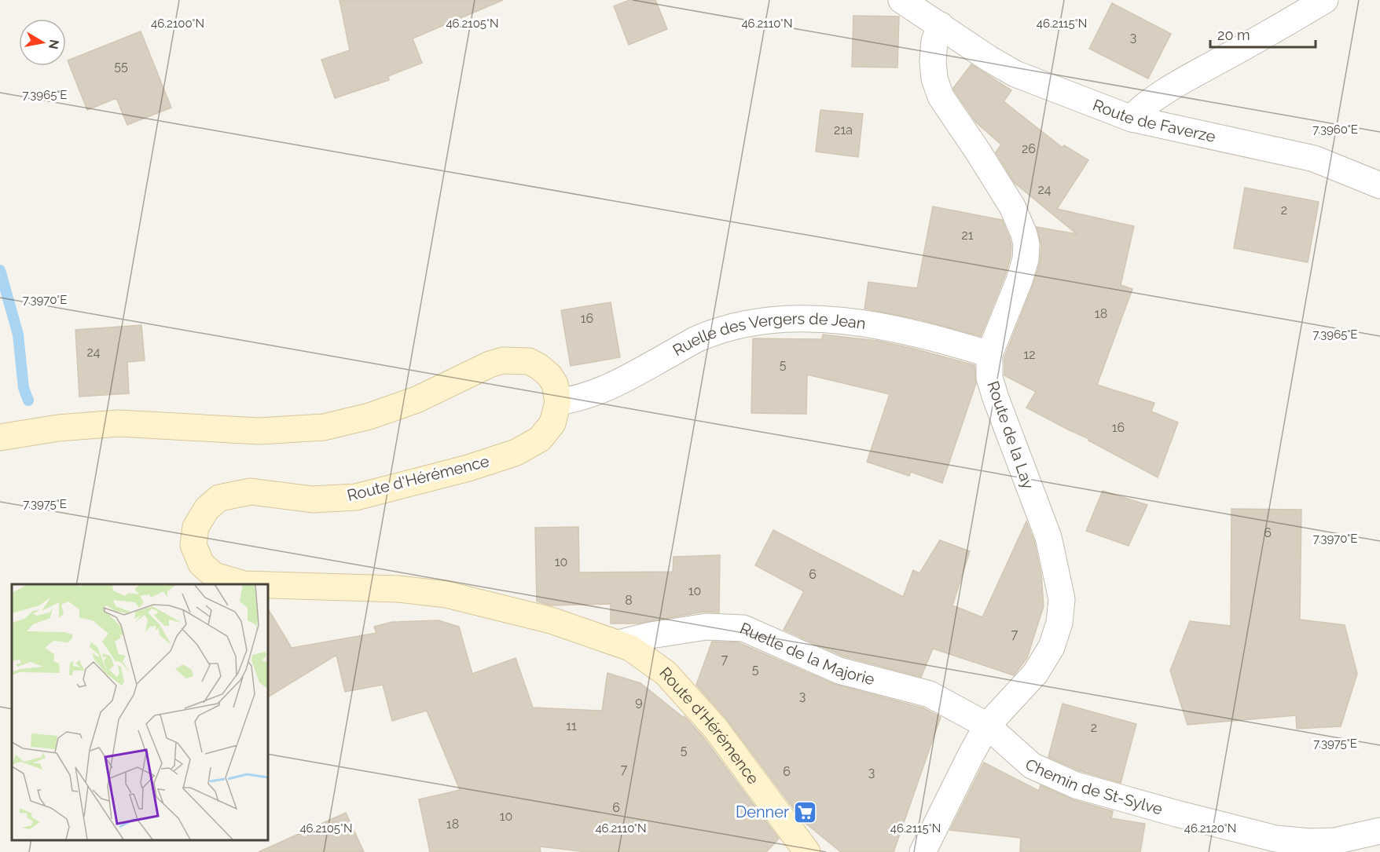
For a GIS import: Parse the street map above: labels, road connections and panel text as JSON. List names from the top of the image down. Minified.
{"streets":{"street":["Route de Faverze","Ruelle des Vergers de Jean","Route de la Lay","Route d'Hérémence","Ruelle de la Majorie","Chemin de St-Sylve"]},"crossings":[["Route de Faverze","Route de la Lay"],["Ruelle des Vergers de Jean","Route de la Lay"],["Ruelle des Vergers de Jean","Route d'Hérémence"],["Route de la Lay","Ruelle de la Majorie"],["Route de la Lay","Chemin de St-Sylve"],["Route d'Hérémence","Ruelle de la Majorie"],["Ruelle de la Majorie","Chemin de St-Sylve"]],"places":{"supermarket":["Denner"]},"house_numbers":["3","55","21a","26","24","2","21","18","16","24","12","5","16","6","10","6","10","8","7","7","5","3","9","11","2","5","7","6","3","6","10","18"],"scale_bar":"20 m","north":"right","coordinates":["46.2100°N","46.2105°N","46.2110°N","46.2115°N","7.3965°E","7.3960°E","7.3970°E","7.3975°E","46.2120°N"]}
